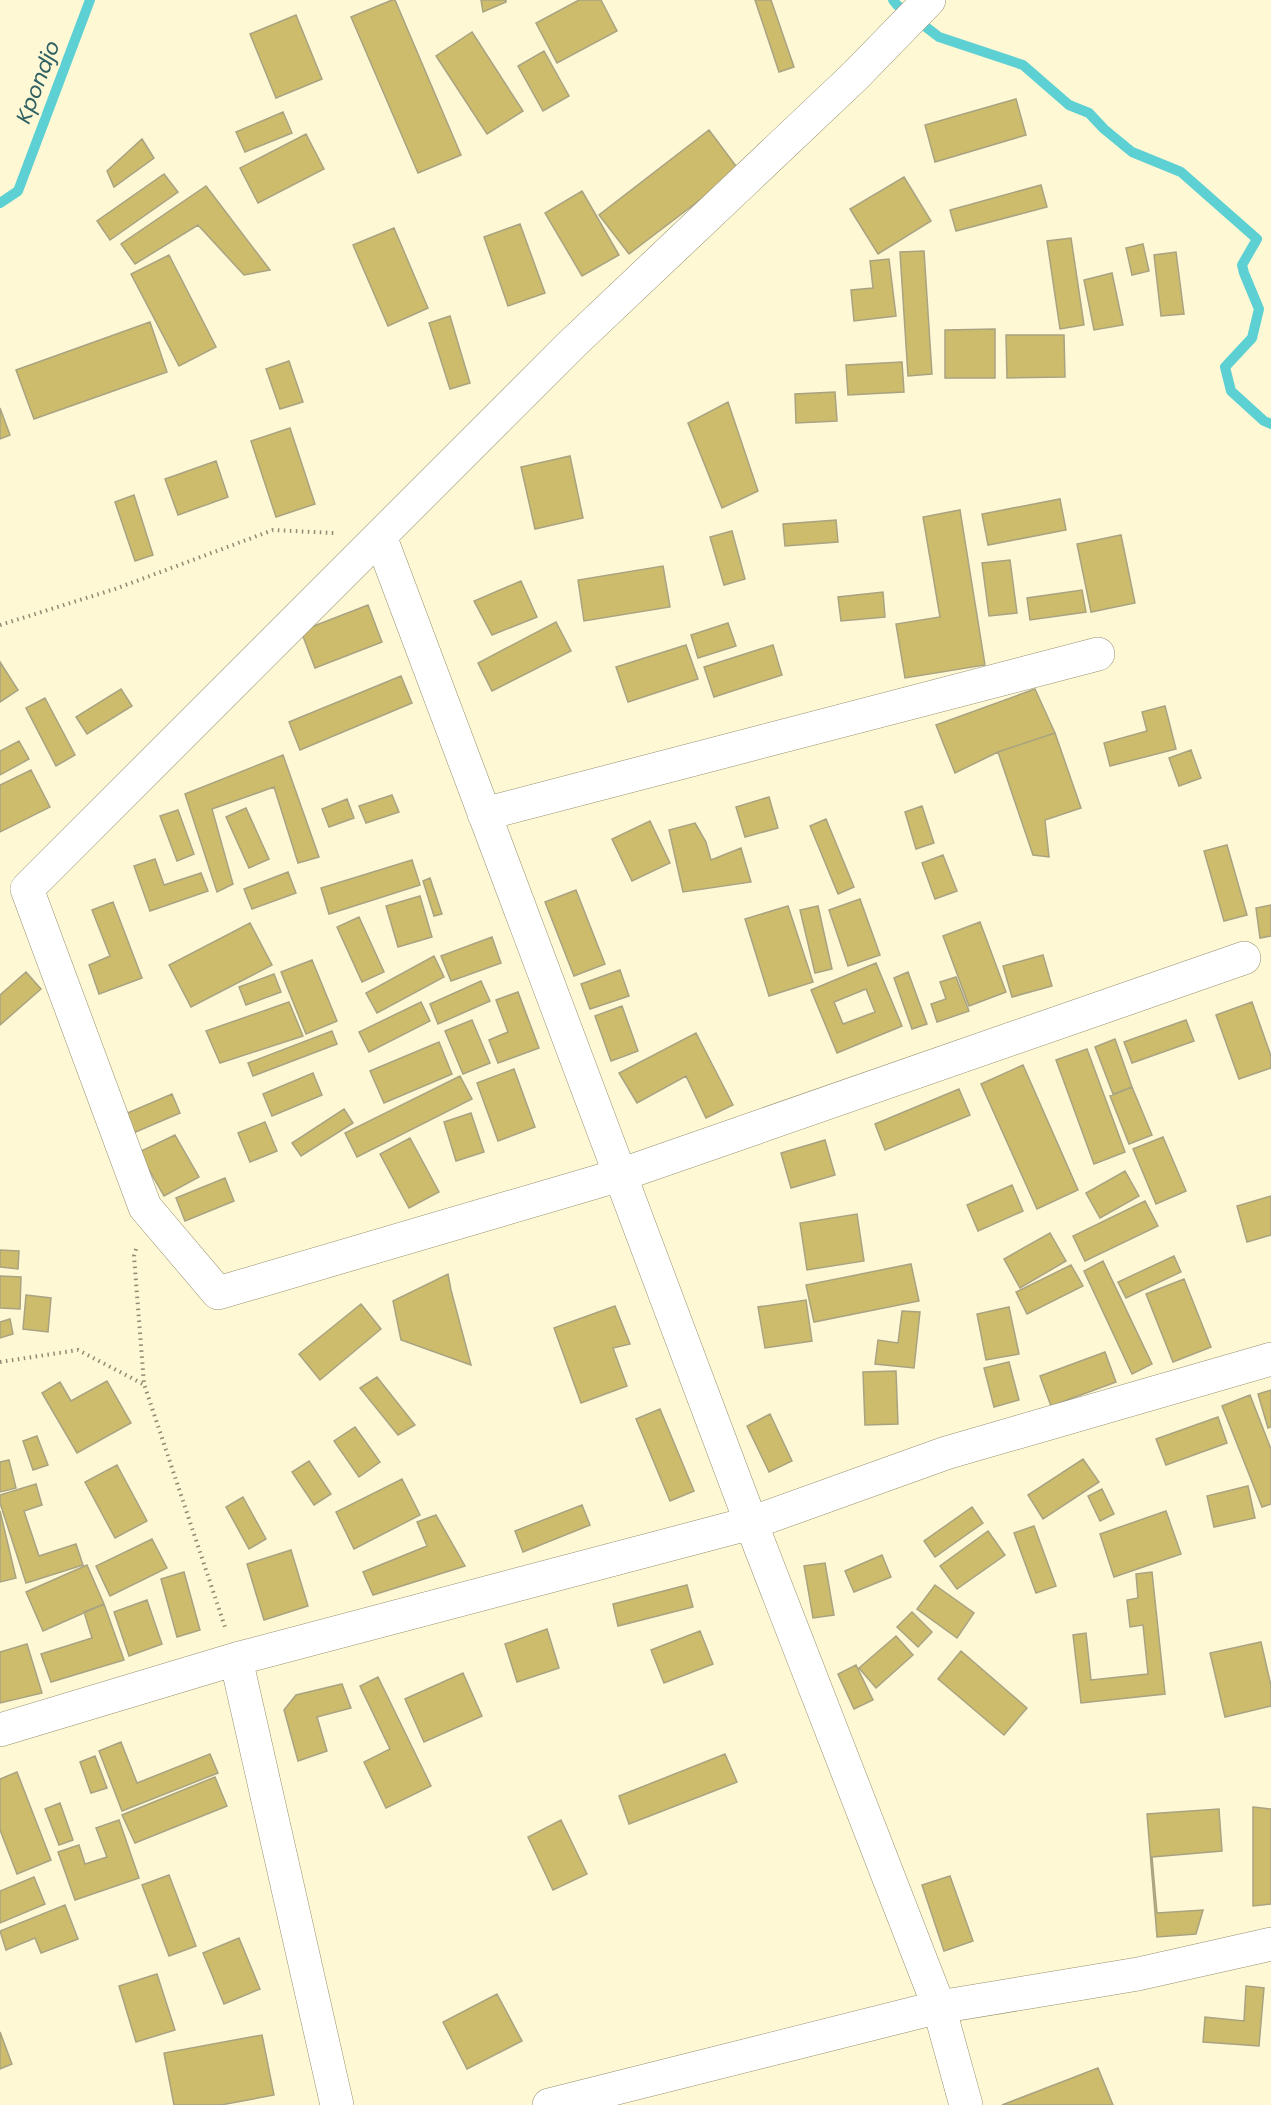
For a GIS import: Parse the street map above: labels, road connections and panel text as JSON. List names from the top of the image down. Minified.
{"water":["Kpondjo"]}
